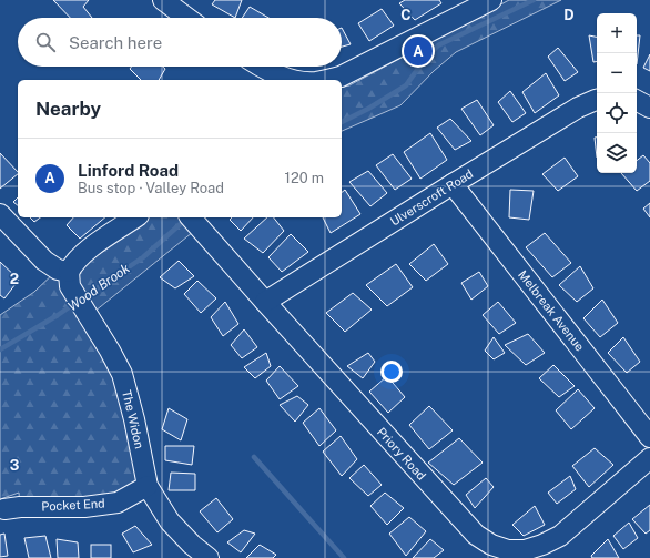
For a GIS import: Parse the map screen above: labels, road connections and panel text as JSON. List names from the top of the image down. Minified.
{"streets":{"street":["Ulverscroft Road","Melbreak Avenue","The Widon","Priory Road","Pocket End"]},"crossings":[["Ulverscroft Road","Melbreak Avenue"],["Ulverscroft Road","Priory Road"],["The Widon","Pocket End"]],"water":["Wood Brook"],"page":{"map_buttons":["+","−"],"search":"Search here","pins":"A","heading":"Nearby","list":[{"mark":"A","name":"Linford Road","note":"Bus stop · Valley Road","value":"120 m"}]},"grid":{"columns":["C","D"],"rows":["2","3"]}}
